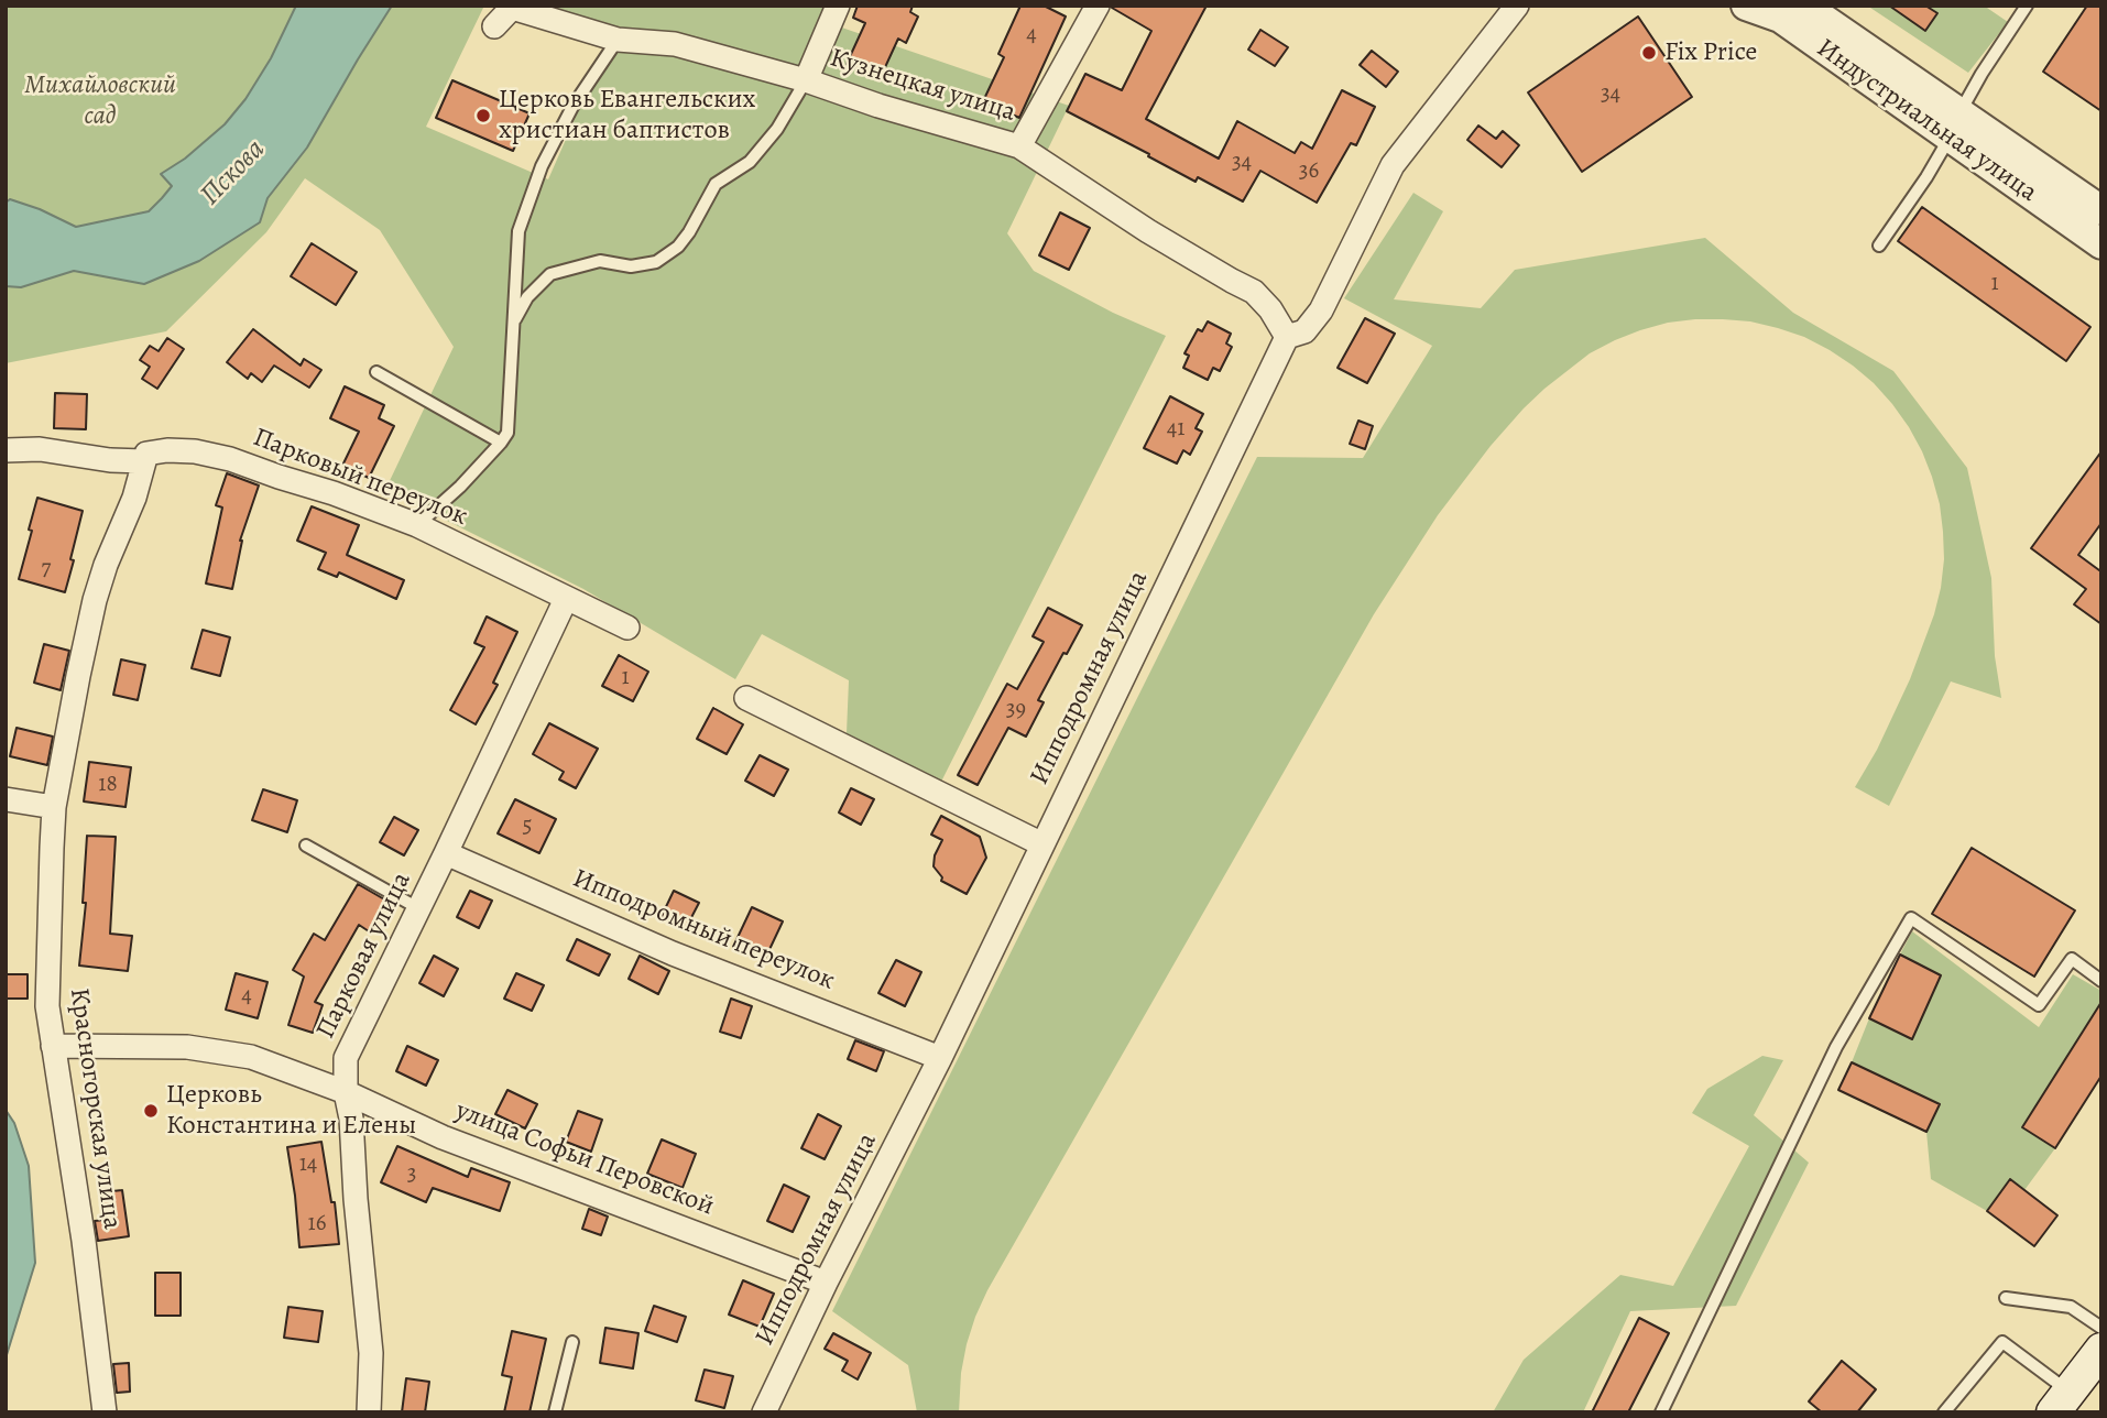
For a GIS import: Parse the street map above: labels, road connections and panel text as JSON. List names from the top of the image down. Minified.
{"streets":{"street":["Кузнецкая улица","Индустриальная улица","Парковый переулок","Ипподромная улица","Ипподромный переулок","Парковая улица","Красногорская улица","улица Софьи Перовской"]},"crossings":[["Кузнецкая улица","Ипподромная улица"],["Парковый переулок","Парковая улица"],["Парковый переулок","Красногорская улица"],["Ипподромная улица","Ипподромный переулок"],["Ипподромная улица","улица Софьи Перовской"],["Ипподромный переулок","Парковая улица"],["Парковая улица","улица Софьи Перовской"],["Красногорская улица","улица Софьи Перовской"]],"water":["Пскова"],"parks":["Михайловский сад"],"places":["Fix Price","Церковь Евангельских христиан баптистов","Церковь Константина и Елены"],"house_numbers":["4","34","34","36","1","41","7","1","39","18","5","4","14","3","16"]}
